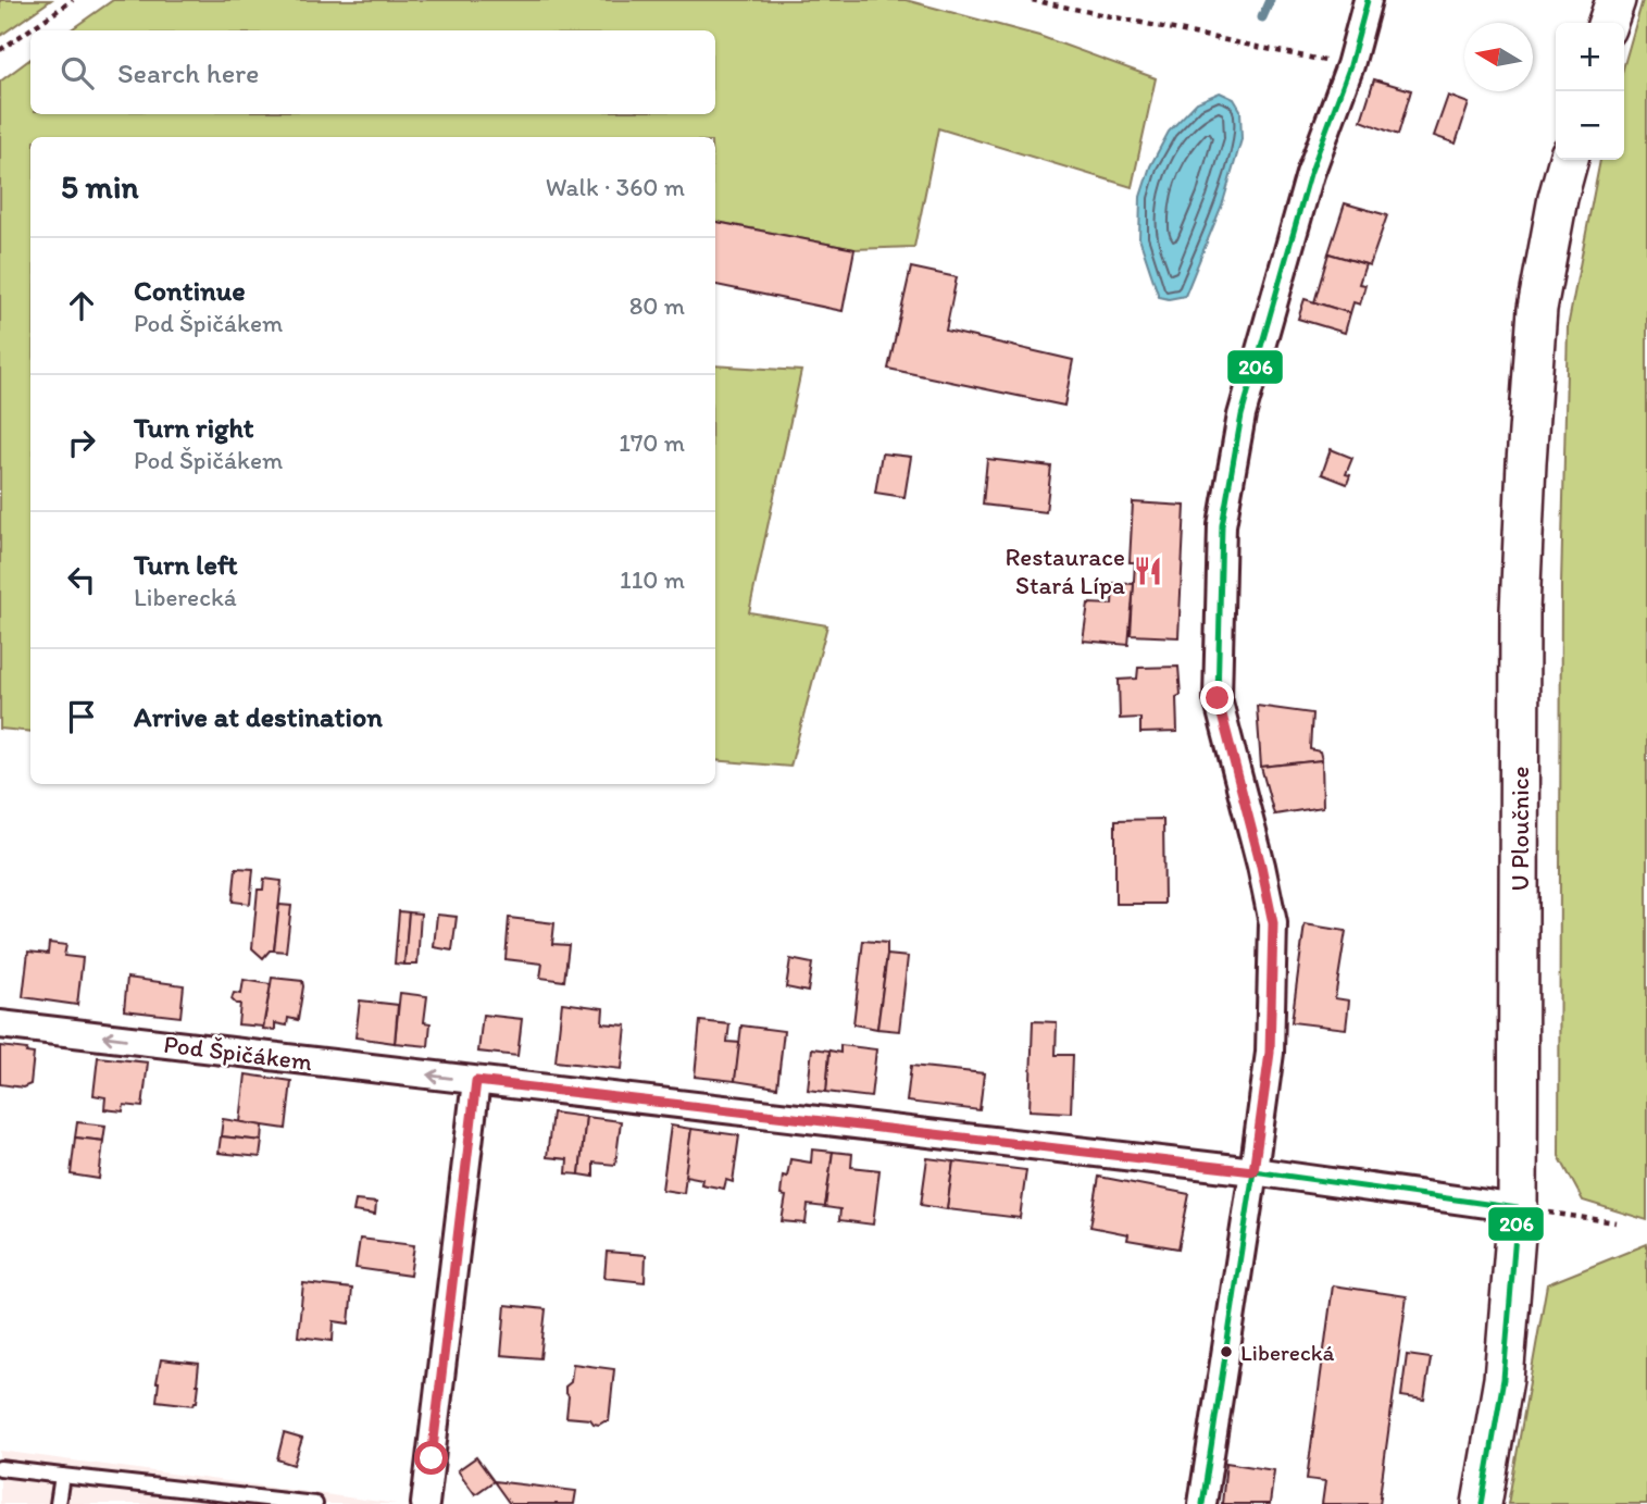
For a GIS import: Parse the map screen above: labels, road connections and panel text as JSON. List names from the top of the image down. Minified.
{"streets":{"main road":["U Ploučnice"],"street":["Pod Špičákem"]},"crossings":[["U Ploučnice","Pod Špičákem"]],"places":{"restaurant":["Restaurace Stará Lípa"],"other":["Liberecká"]},"lines":["transit line 206"],"north":"left","page":{"map_buttons":["+","−"],"search":"Search here","heading":["5 min","Walk · 360 m"],"list":[["Continue","Pod Špičákem","80 m"],["Turn right","Pod Špičákem","170 m"],["Turn left","Liberecká","110 m"],"Arrive at destination"]}}
